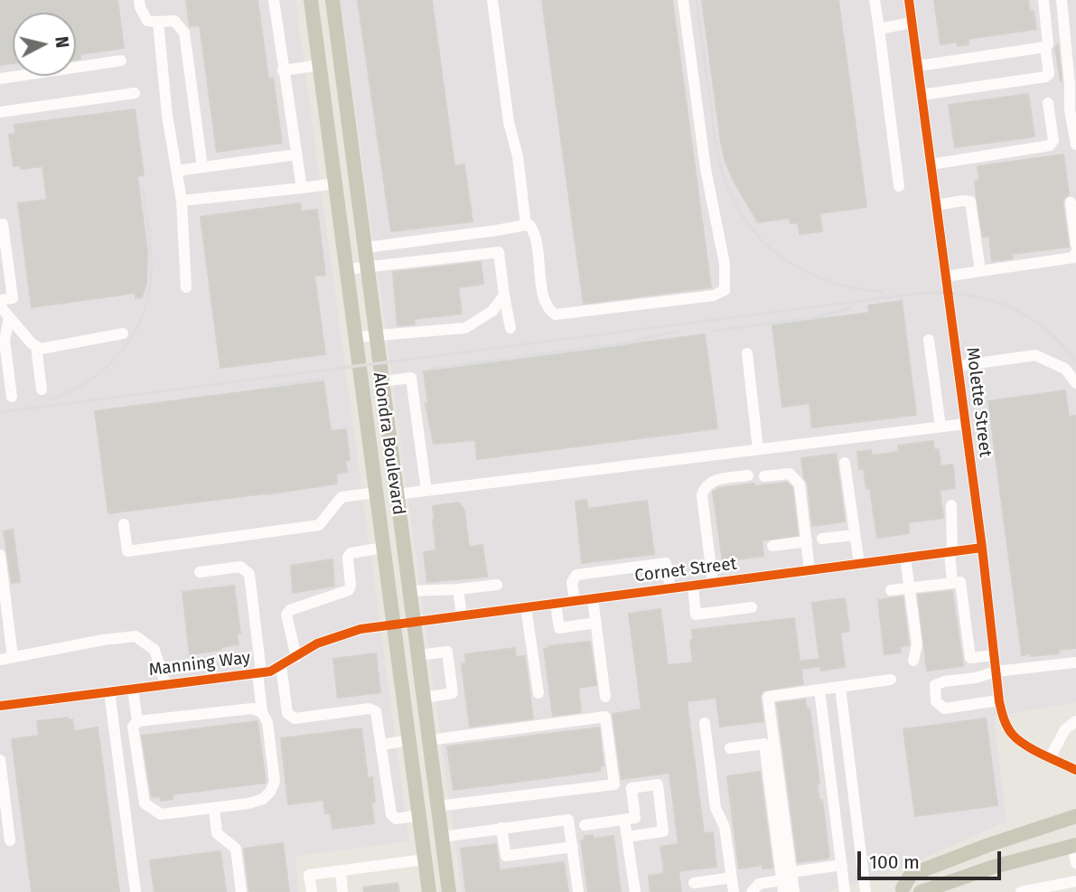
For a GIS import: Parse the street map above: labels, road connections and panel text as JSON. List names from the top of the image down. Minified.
{"streets":{"main road":["Alondra Boulevard"],"street":["Molette Street","Cornet Street","Manning Way"]},"crossings":[["Molette Street","Cornet Street"],["Alondra Boulevard","Cornet Street"],["Alondra Boulevard","Manning Way"],["Cornet Street","Manning Way"]],"scale_bar":"100 m","north":"right"}
